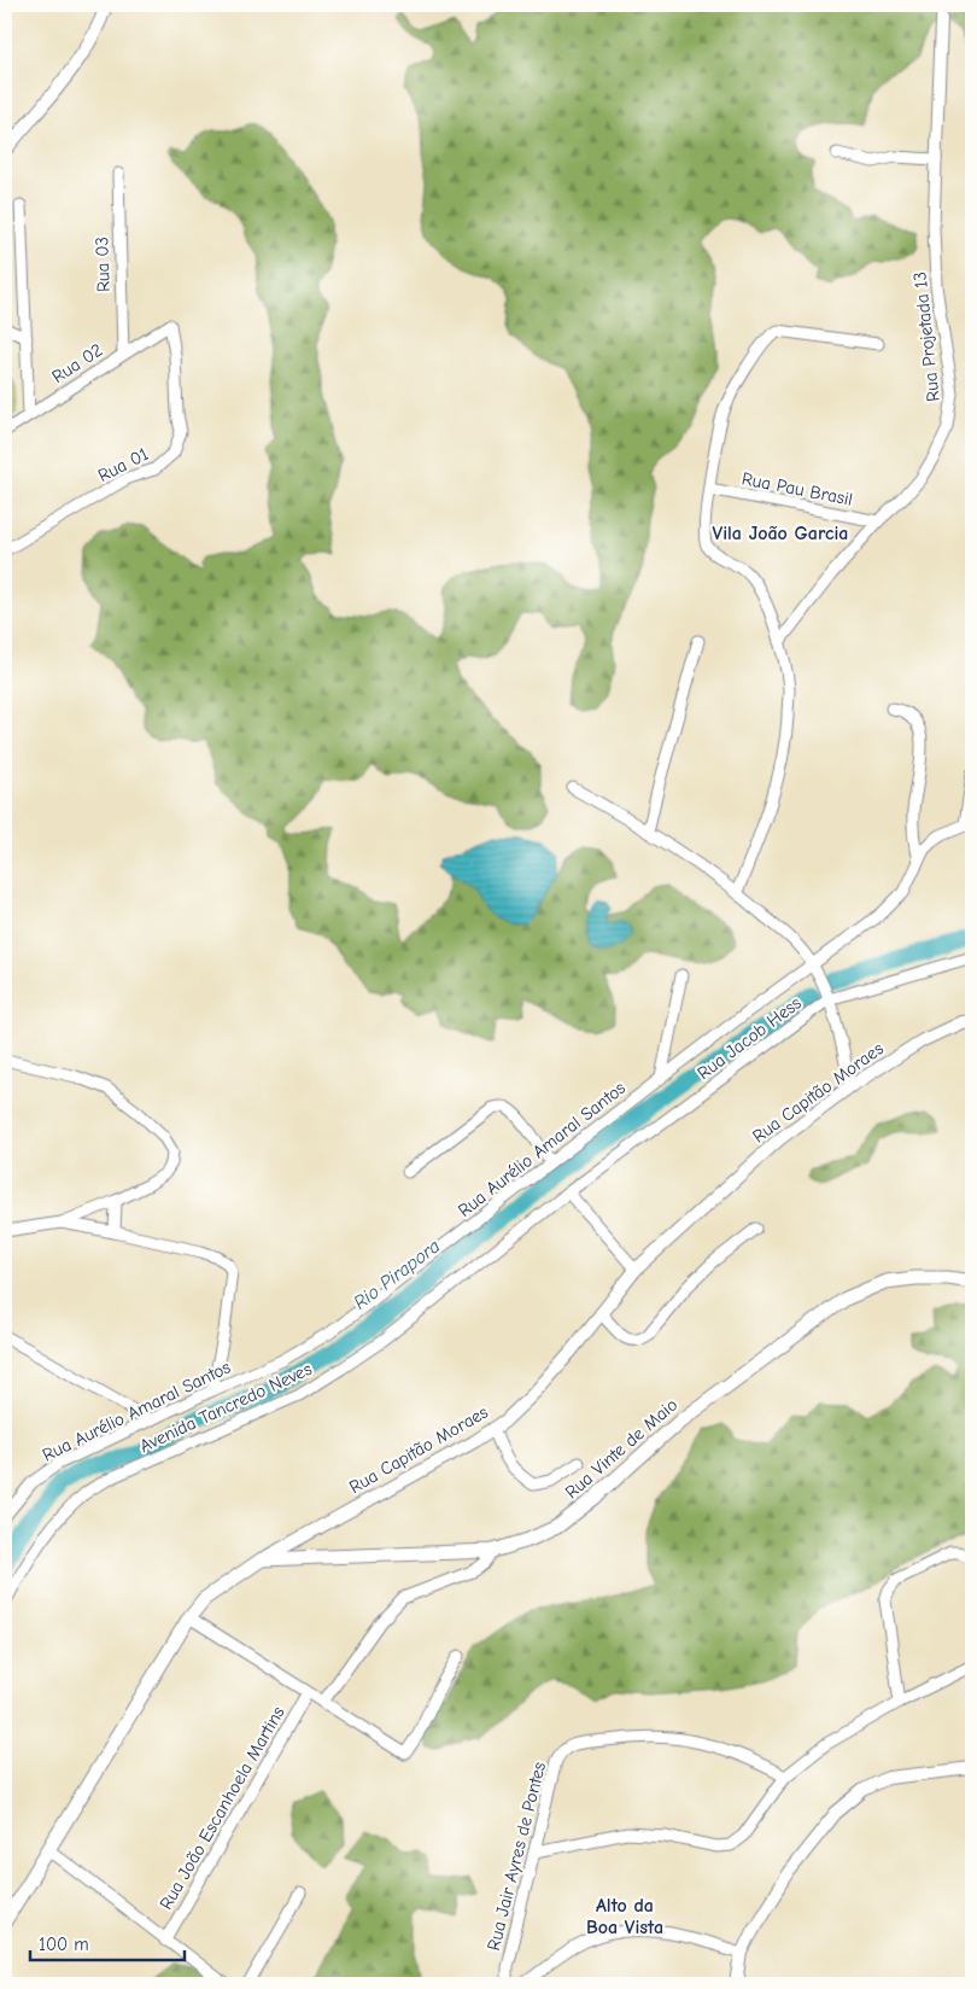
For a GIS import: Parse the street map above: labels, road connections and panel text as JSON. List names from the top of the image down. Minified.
{"streets":{"main road":["Rua Capitão Moraes","Rua Vinte de Maio"],"street":["Rua 03","Rua Projetada 13","Rua 02","Rua 01","Rua Pau Brasil","Rua Jacob Hess","Rua Aurélio Amaral Santos","Avenida Tancredo Neves","Rua João Escanhoela Martins","Rua Jair Ayres de Pontes"]},"crossings":[["Rua 03","Rua 02"],["Rua Projetada 13","Rua Pau Brasil"],["Rua 02","Rua 01"],["Rua Jacob Hess","Avenida Tancredo Neves"],["Rua Capitão Moraes","Rua Vinte de Maio"]],"districts":["Vila João Garcia","Alto da Boa Vista"],"water":["Rio Pirapora"],"scale_bar":"100 m"}
